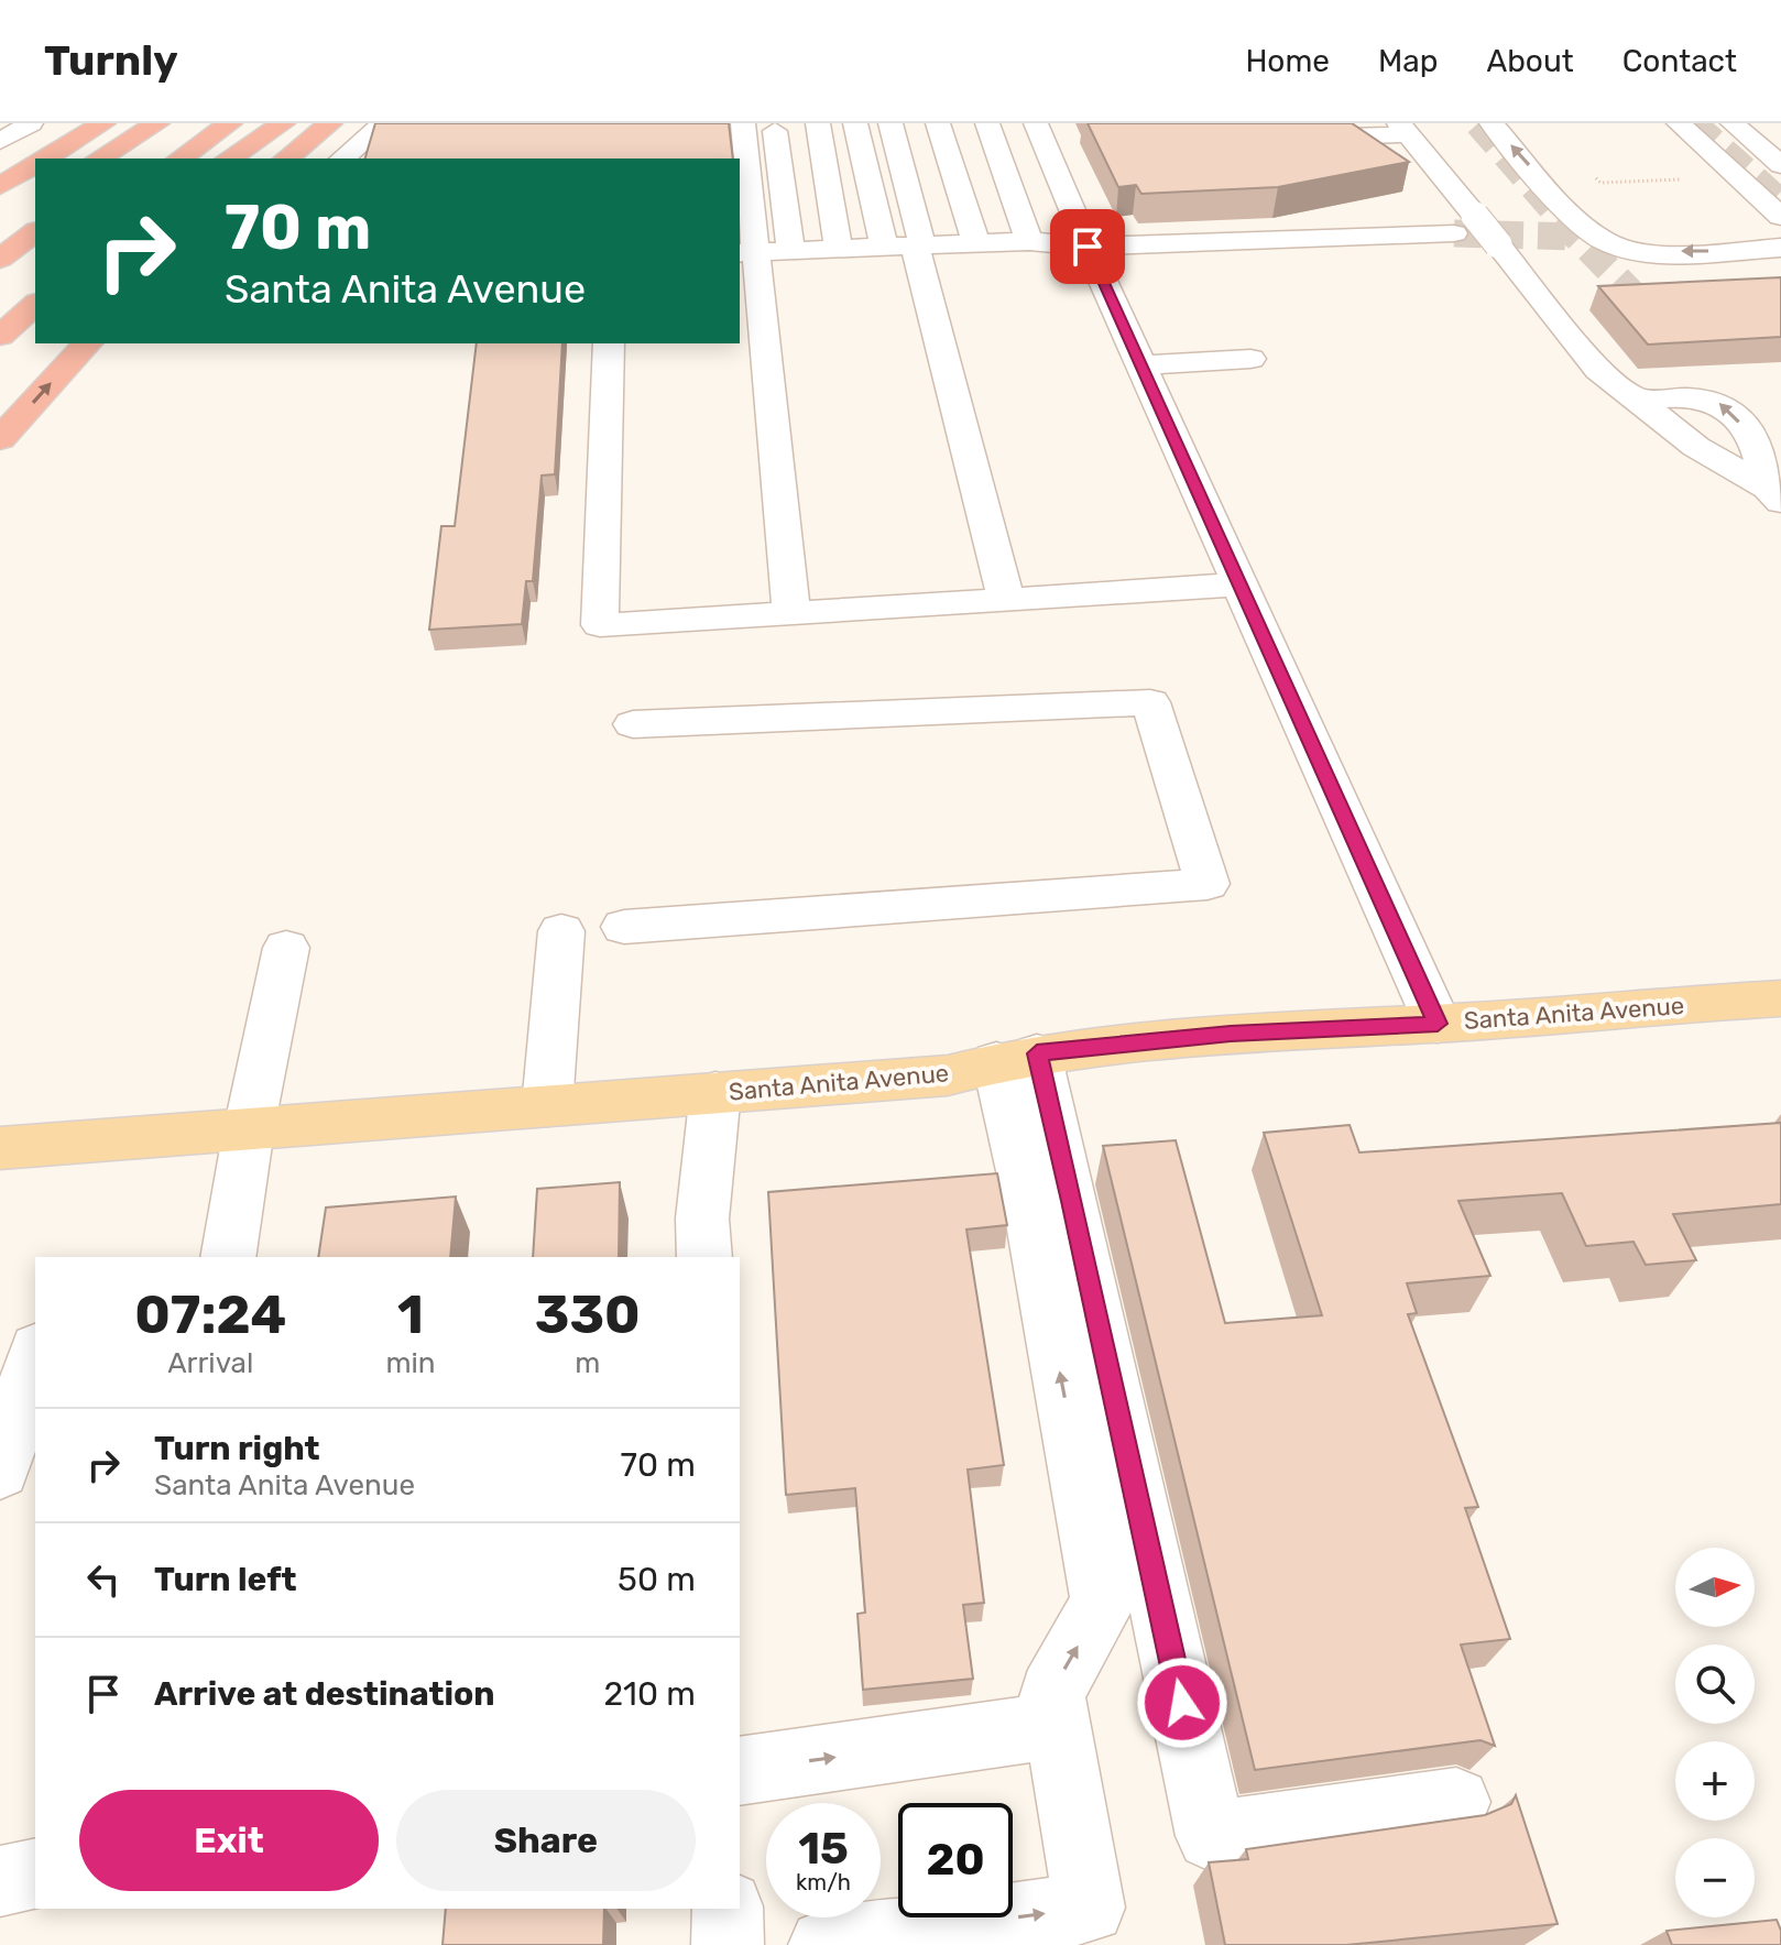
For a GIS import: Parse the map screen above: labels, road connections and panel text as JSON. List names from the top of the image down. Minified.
{"streets":{"main road":["Santa Anita Avenue"]},"north":"right","page":{"header":"Turnly","nav":["Home","Map","About","Contact"],"turn":["70 m","Santa Anita Avenue"],"eta":["07:24","Arrival","1","min","330","m"],"list":[{"name":"Turn right","note":"Santa Anita Avenue","value":"70 m"},{"name":"Turn left","value":"50 m"},{"name":"Arrive at destination","value":"210 m"}],"map_buttons":["+","−"],"buttons":["Exit","Share"],"speed":"15 km/h","limit":"20"}}
